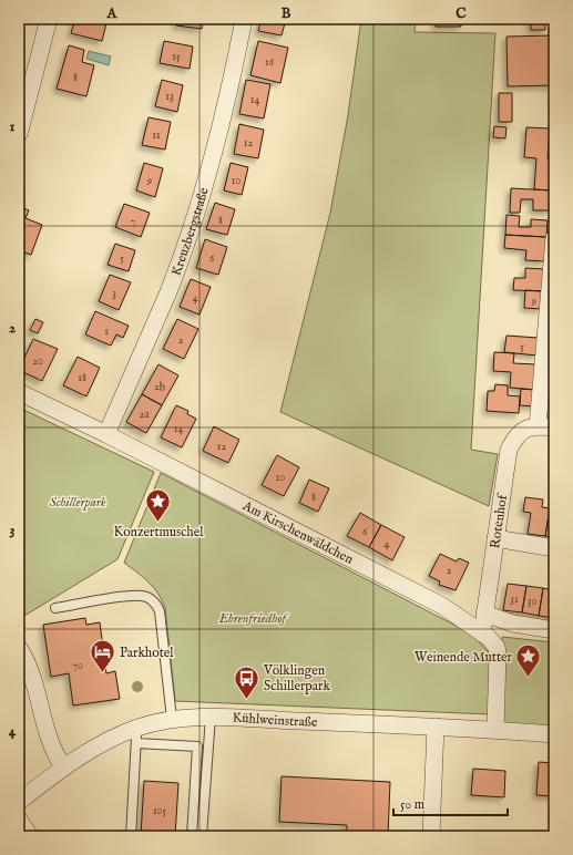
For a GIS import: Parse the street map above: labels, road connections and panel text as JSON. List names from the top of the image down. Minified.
{"streets":{"street":["Kreuzbergstraße","Rotenhof","Am Kirschenwäldchen","Kühlweinstraße"]},"crossings":[["Kreuzbergstraße","Am Kirschenwäldchen"],["Rotenhof","Am Kirschenwäldchen"],["Am Kirschenwäldchen","Kühlweinstraße"]],"parks":["Schillerpark","Ehrenfriedhof"],"places":{"place":["Konzertmuschel","Weinende Mutter"],"hotel":["Parkhotel"],"bus stop":["Völklingen Schillerpark"]},"house_numbers":["15","16","8","13","14","11","12","9","10","8","7","5","6","3","4","9","1","2","5","20","18","2b","2a","14","12","10","8","6","4","2","31","30","70","105"],"scale_bar":"50 m","grid":{"columns":["A","B","C"],"rows":["1","2","3","4"]}}
